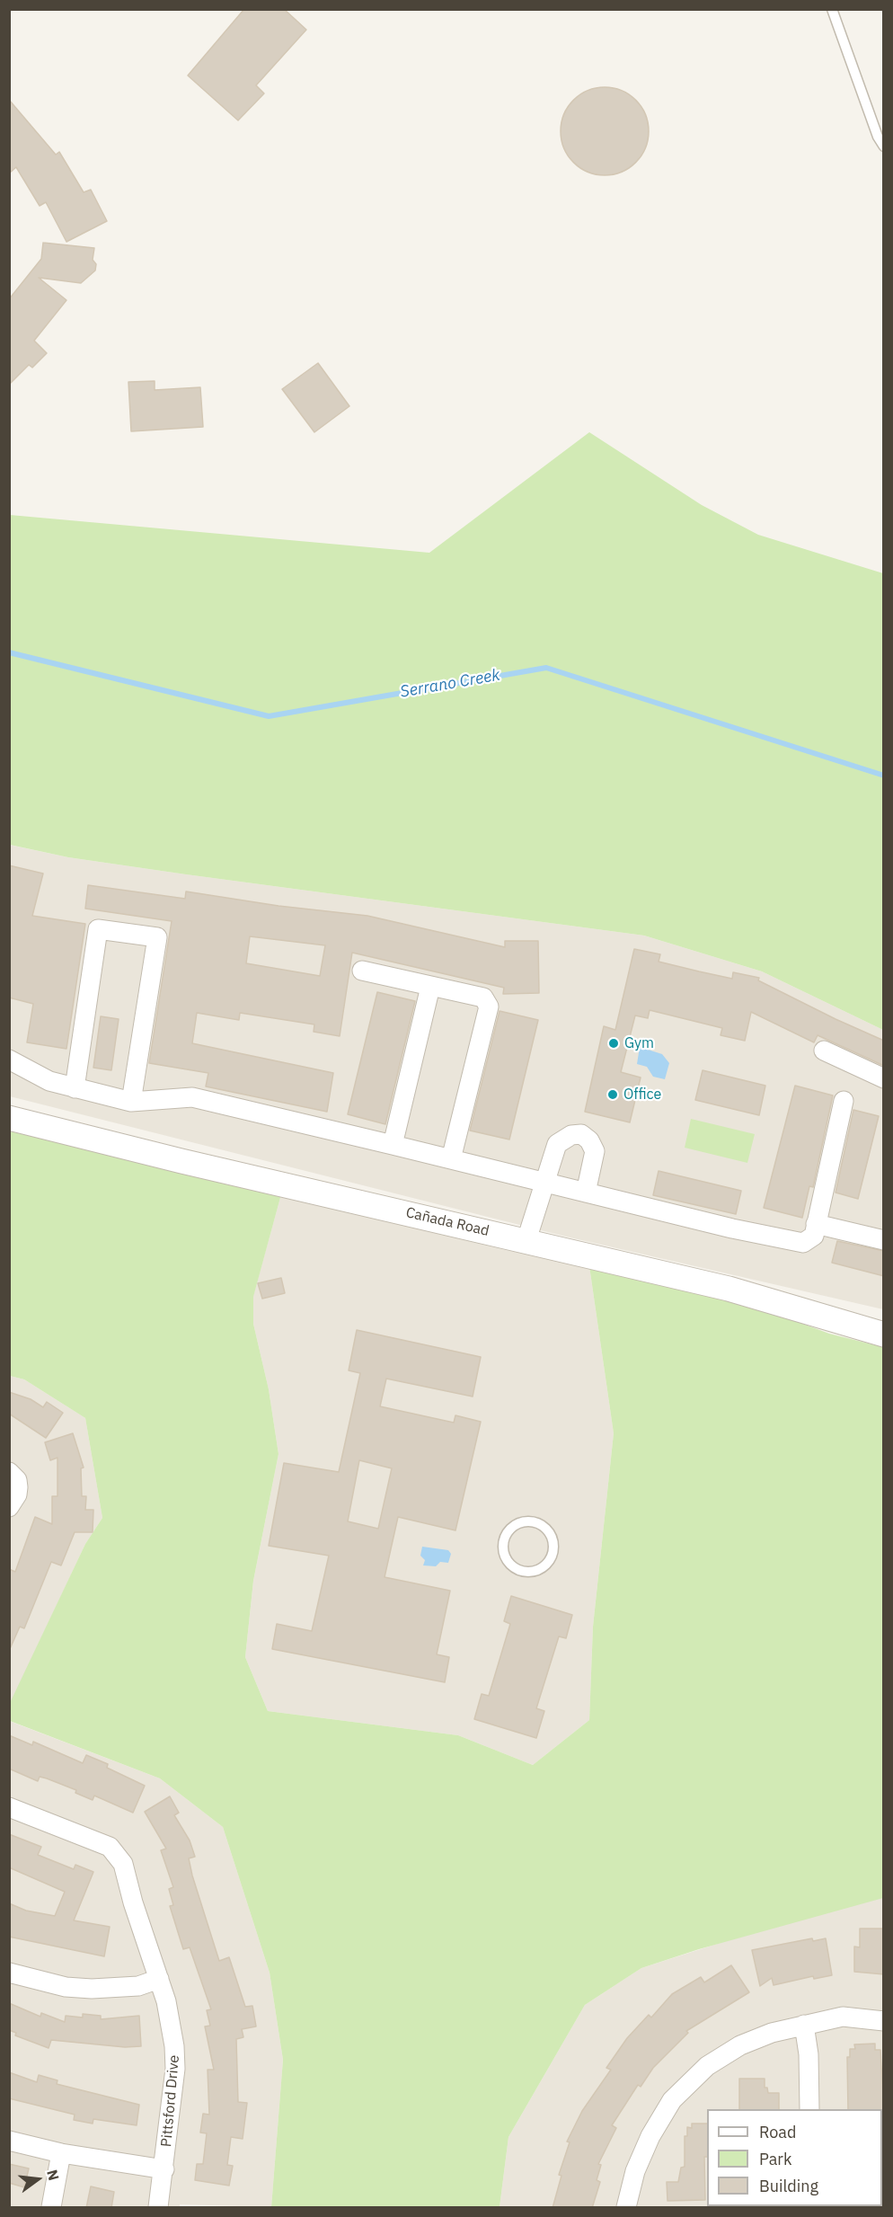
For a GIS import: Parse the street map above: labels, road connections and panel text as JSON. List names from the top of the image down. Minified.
{"streets":{"street":["Cañada Road","Pittsford Drive"]},"water":["Serrano Creek"],"places":["Gym","Office"],"legend":["Road","Park","Building"],"north":"right"}
